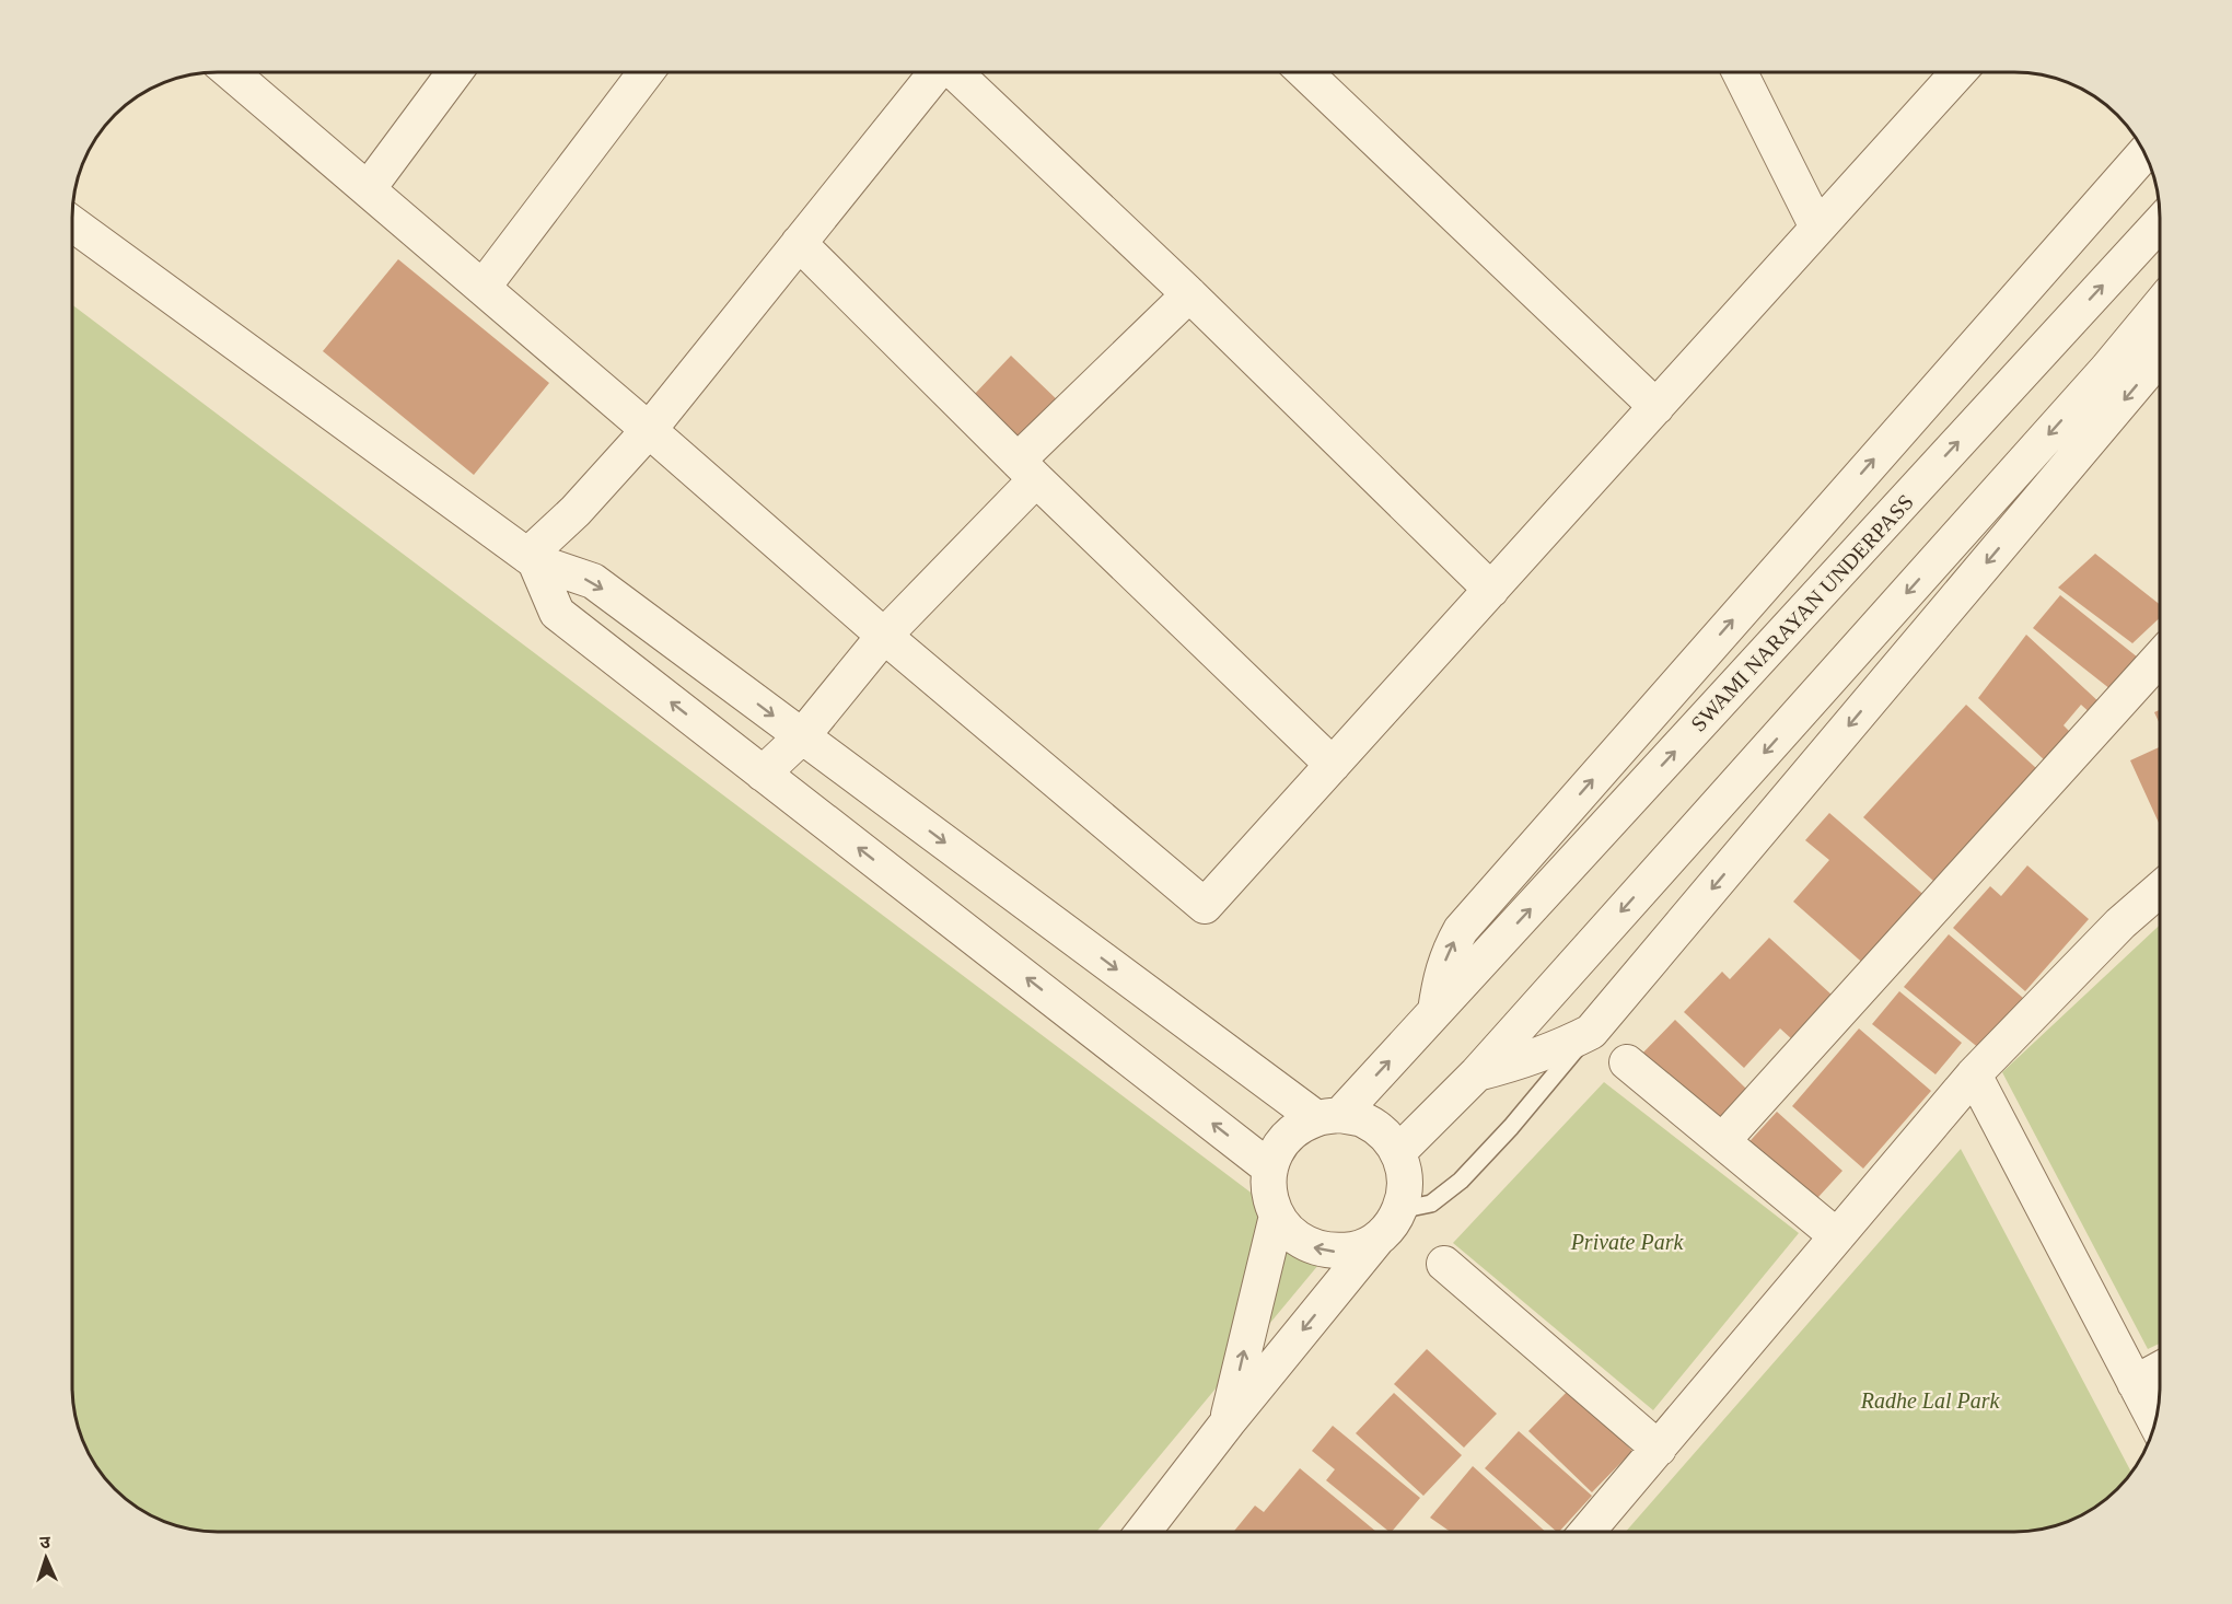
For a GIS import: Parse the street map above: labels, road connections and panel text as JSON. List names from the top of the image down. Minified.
{"streets":{"street":["SWAMI NARAYAN UNDERPASS"]},"parks":["Private Park","Radhe Lal Park"],"north":"top"}
